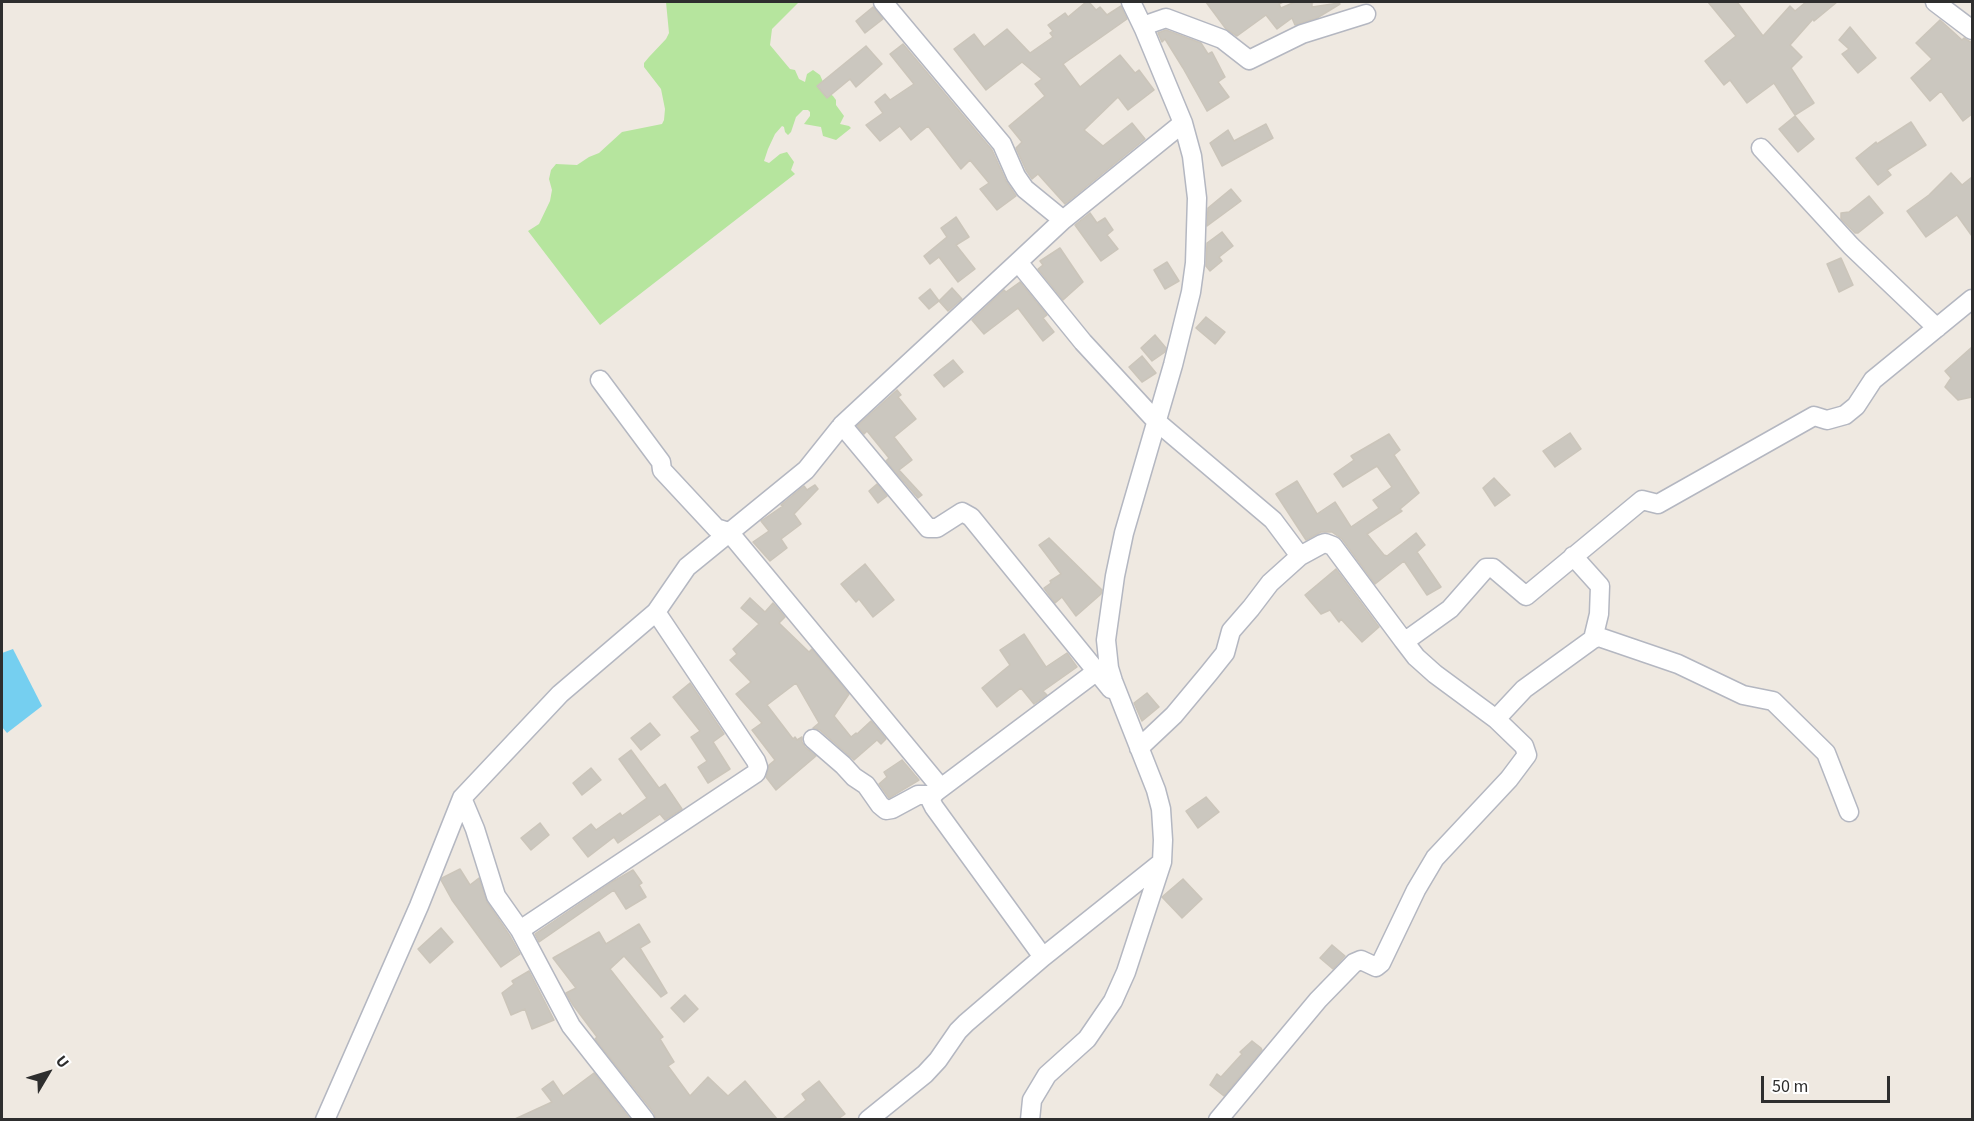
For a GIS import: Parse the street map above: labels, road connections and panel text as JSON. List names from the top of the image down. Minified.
{"scale_bar":"50 m","north":"top right"}
